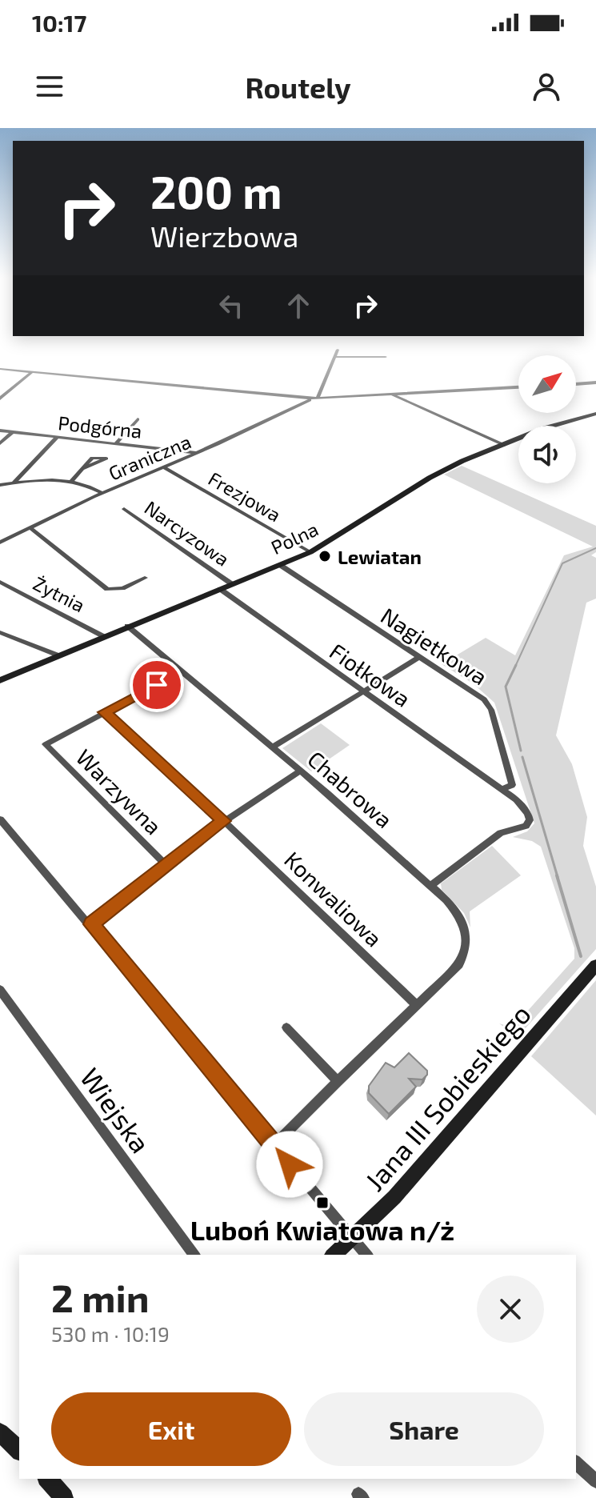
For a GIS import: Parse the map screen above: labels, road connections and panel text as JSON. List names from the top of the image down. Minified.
{"streets":{"street":["Podgórna","Graniczna","Frezjowa","Narcyzowa","Polna","Żytnia","Nagietkowa","Fiołkowa","Chabrowa","Warzywna","Konwaliowa","Jana III Sobieskiego","Wiejska"]},"crossings":[["Podgórna","Graniczna"],["Graniczna","Frezjowa"],["Frezjowa","Polna"],["Narcyzowa","Polna"],["Polna","Żytnia"],["Polna","Nagietkowa"],["Polna","Fiołkowa"],["Polna","Chabrowa"],["Nagietkowa","Fiołkowa"],["Fiołkowa","Chabrowa"],["Chabrowa","Konwaliowa"],["Warzywna","Konwaliowa"]],"places":{"other":["Lewiatan"],"transit":["Luboń Kwiatowa n/ż"]},"north":"top right","page":{"status":"10:17","header":"Routely","turn":["200 m","Wierzbowa"],"heading":["2 min","530 m · 10:19"],"buttons":["Exit","Share"]}}
